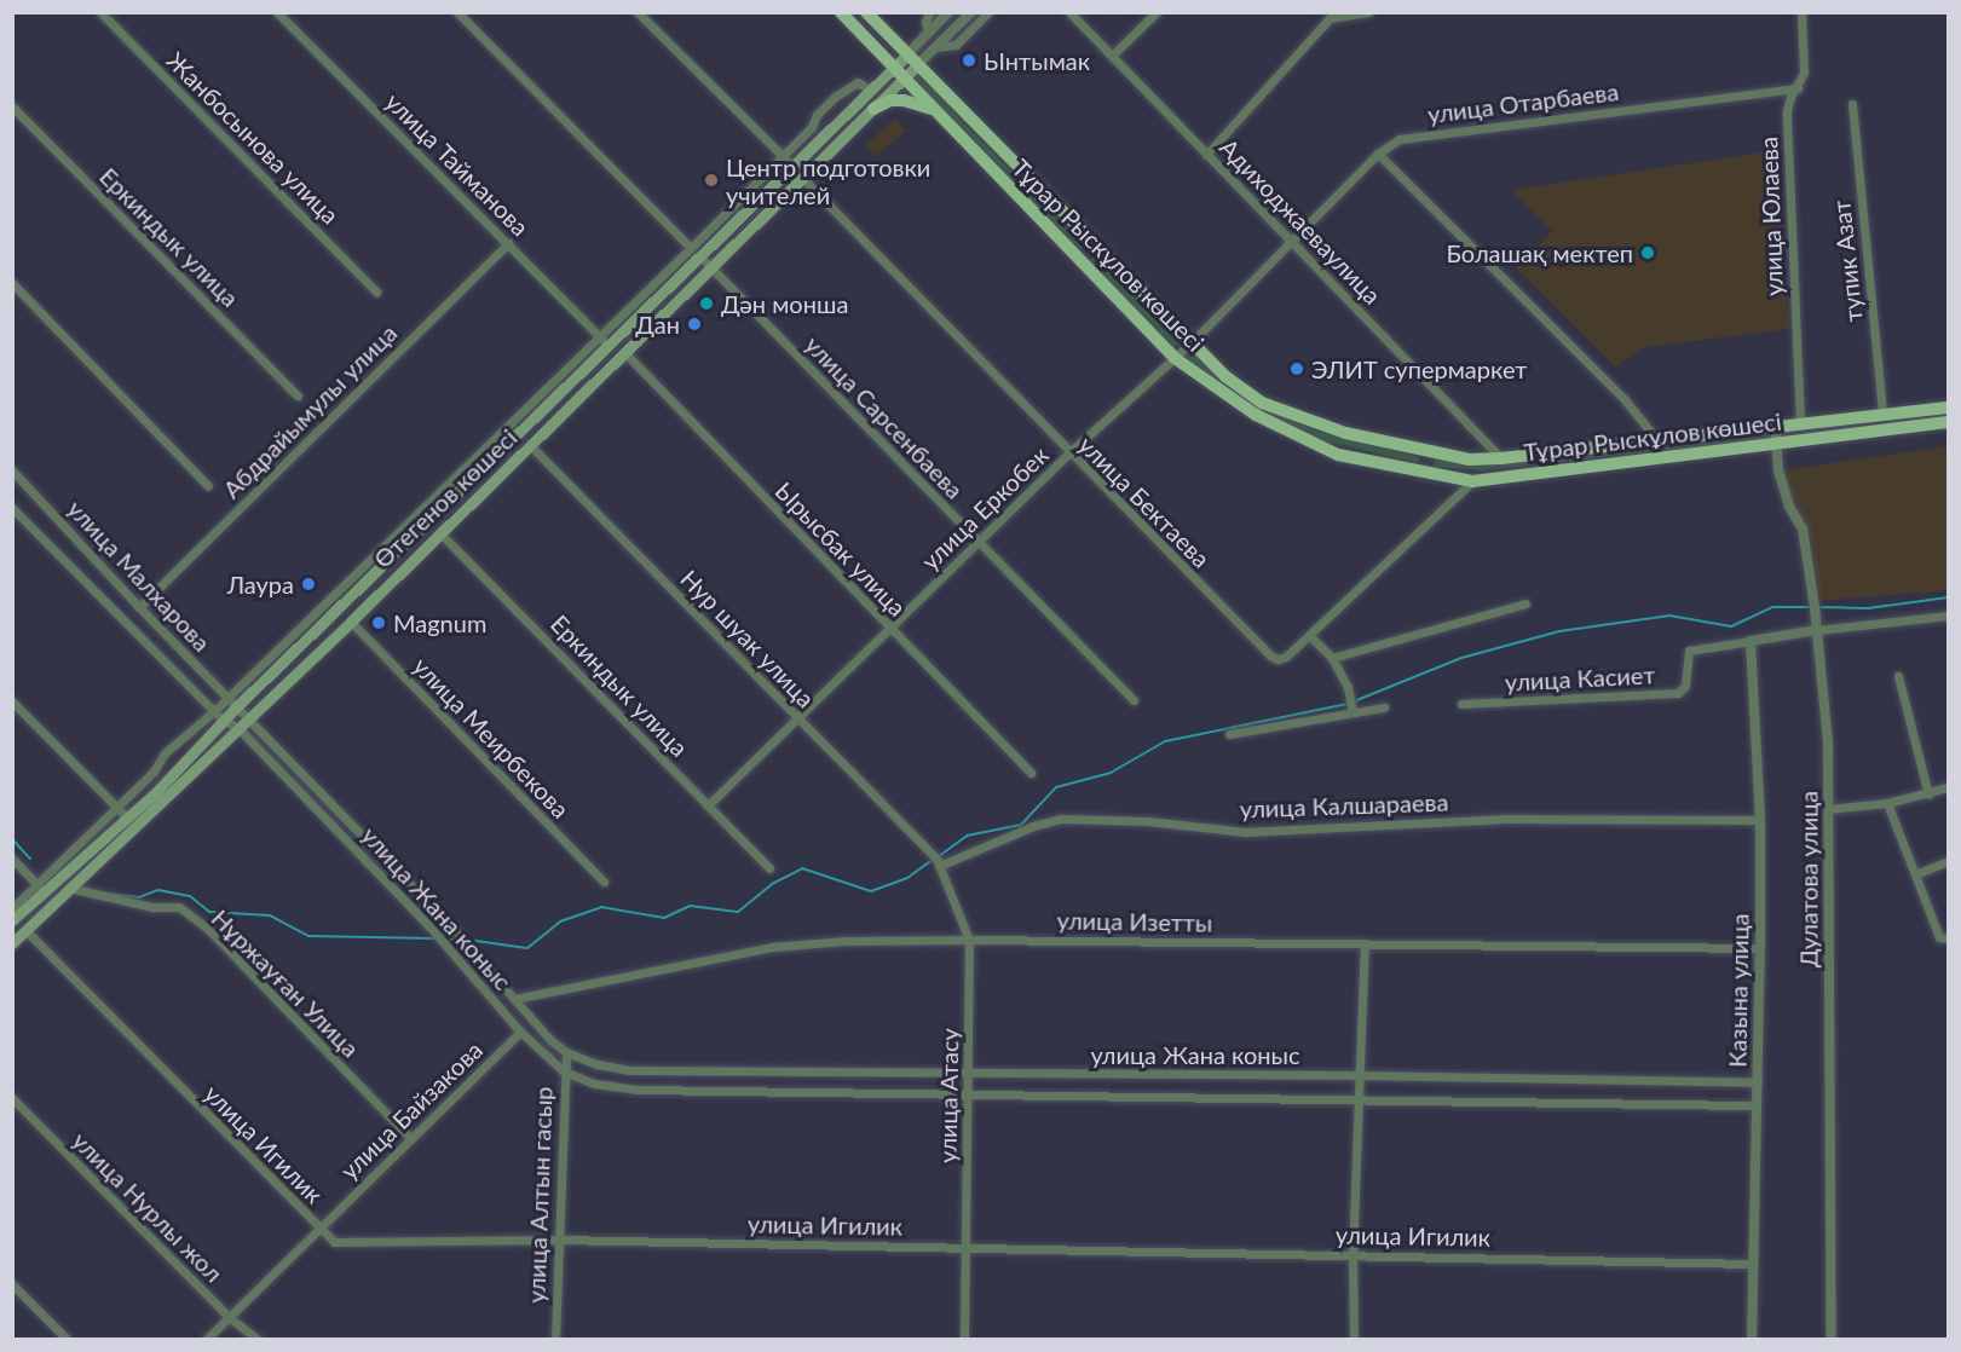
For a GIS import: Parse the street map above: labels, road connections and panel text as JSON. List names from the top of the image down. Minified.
{"streets":{"main road":["Тұрар Рыскұлов көшесі","Өтегенов көшесі"],"street":["улица Отарбаева","Жанбосынова улица","улица Тайманова","улица Юлаева","Адиходжаеваулица","Еркиндык улица","тупик Азат","Абдрайымулы улица","улица Сарсенбаева","улица Бектаева","улица Еркобек","Ырысбак улица","улица Малхарова","Нур шуак улица","улица Касиет","улица Меирбекова","улица Калшараева","Дулатова улица","улица Жана коныс","улица Изетты","Нұржауған Улица","Казына улица","улица Атасу","улица Байзакова","улица Игилик","улица Алтын гасыр","улица Нурлы жол"]},"crossings":[["улица Отарбаева","улица Юлаева"],["улица Отарбаева","Адиходжаеваулица"],["улица Отарбаева","улица Еркобек"],["улица Тайманова","Абдрайымулы улица"],["улица Тайманова","Өтегенов көшесі"],["улица Юлаева","Тұрар Рыскұлов көшесі"],["Адиходжаеваулица","Тұрар Рыскұлов көшесі"],["Адиходжаеваулица","улица Еркобек"],["Еркиндык улица","Өтегенов көшесі"],["Еркиндык улица","улица Еркобек"],["Тұрар Рыскұлов көшесі","тупик Азат"],["Тұрар Рыскұлов көшесі","Өтегенов көшесі"],["Тұрар Рыскұлов көшесі","улица Бектаева"],["Тұрар Рыскұлов көшесі","улица Еркобек"],["Тұрар Рыскұлов көшесі","Дулатова улица"],["Абдрайымулы улица","улица Малхарова"],["улица Сарсенбаева","Өтегенов көшесі"],["улица Сарсенбаева","улица Еркобек"],["Өтегенов көшесі","улица Бектаева"],["Өтегенов көшесі","Ырысбак улица"],["Өтегенов көшесі","улица Малхарова"],["Өтегенов көшесі","Нур шуак улица"],["Өтегенов көшесі","улица Меирбекова"],["Өтегенов көшесі","улица Жана коныс"],["Өтегенов көшесі","Нұржауған Улица"],["Өтегенов көшесі","улица Игилик"],["улица Бектаева","улица Еркобек"],["улица Еркобек","Ырысбак улица"],["улица Еркобек","Нур шуак улица"],["улица Малхарова","улица Жана коныс"],["Нур шуак улица","улица Калшараева"],["Нур шуак улица","улица Атасу"],["улица Касиет","Казына улица"],["улица Калшараева","Казына улица"],["улица Калшараева","улица Атасу"],["улица Жана коныс","улица Изетты"],["улица Жана коныс","Казына улица"],["улица Жана коныс","улица Атасу"],["улица Жана коныс","улица Байзакова"],["улица Жана коныс","улица Алтын гасыр"],["улица Изетты","Казына улица"],["улица Изетты","улица Атасу"],["Нұржауған Улица","улица Байзакова"],["Казына улица","улица Игилик"],["улица Атасу","улица Игилик"],["улица Байзакова","улица Игилик"],["улица Байзакова","улица Нурлы жол"],["улица Игилик","улица Алтын гасыр"]],"places":["Ынтымак","Центр подготовки учителей","Болашақ мектеп","Дән монша","Дан","ЭЛИТ супермаркет","Лаура","Magnum"]}
